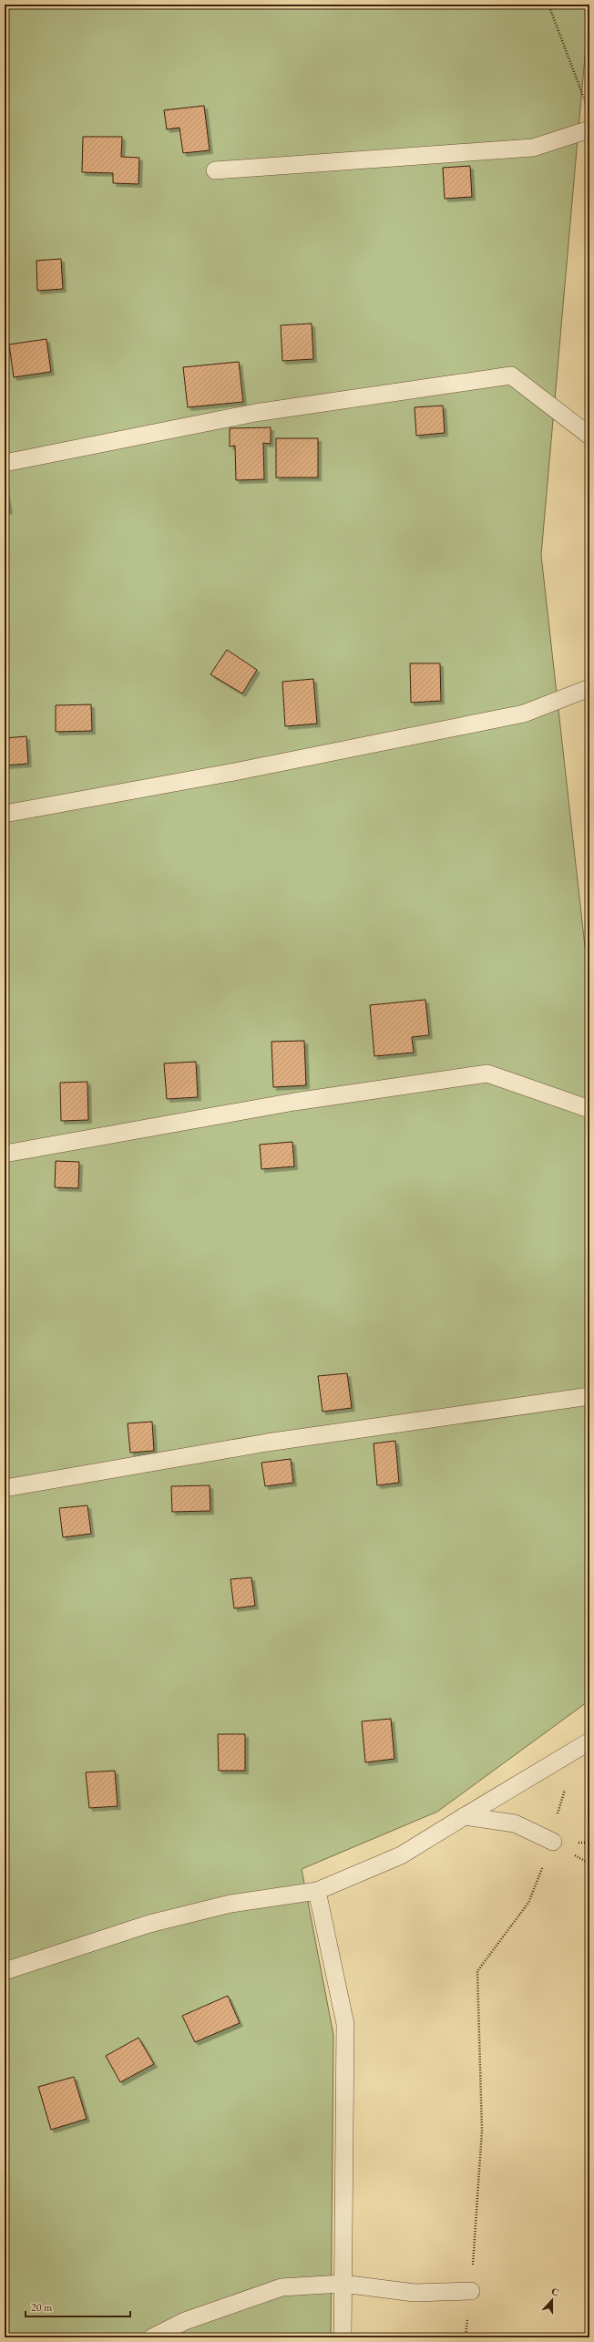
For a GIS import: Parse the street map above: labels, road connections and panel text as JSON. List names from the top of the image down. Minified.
{"scale_bar":"20 m","north":"top"}
